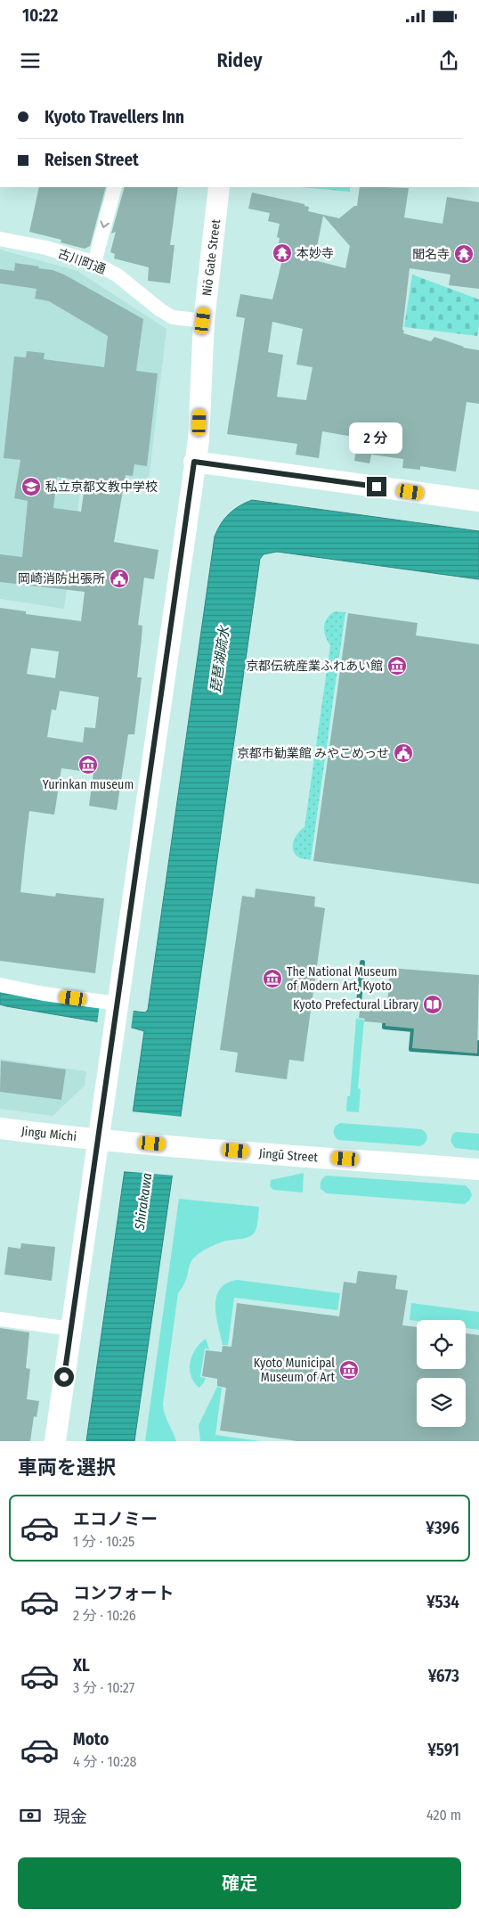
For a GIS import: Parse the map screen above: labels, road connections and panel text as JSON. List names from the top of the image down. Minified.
{"streets":{"street":["Niō Gate Street","古川町通","Jingu Michi","Jingū Street"]},"crossings":[["Niō Gate Street","古川町通"],["Niō Gate Street","Jingu Michi"],["Niō Gate Street","Jingū Street"],["Jingu Michi","Jingū Street"]],"water":["琵琶湖疏水","Shirakawa"],"places":{"temple":["本妙寺","聞名寺"],"school or university":["私立京都文教中学校"],"public building":["岡崎消防出張所","京都市勧業館 みやこめっせ"],"museum":["京都伝統産業ふれあい館","Yurinkan museum","The National Museum of Modern Art, Kyoto","Kyoto Municipal Museum of Art"],"library":["Kyoto Prefectural Library"]},"page":{"status":"10:22","header":"Ridey","banner":["Kyoto Travellers Inn","Reisen Street"],"bubble":"2 分","heading":"車両を選択","list":[{"name":"エコノミー","note":"1 分 · 10:25","value":"¥396"},{"name":"コンフォート","note":"2 分 · 10:26","value":"¥534"},{"name":"XL","note":"3 分 · 10:27","value":"¥673"},{"name":"Moto","note":"4 分 · 10:28","value":"¥591"}],"pay":["現金","420 m"],"buttons":"確定"}}
